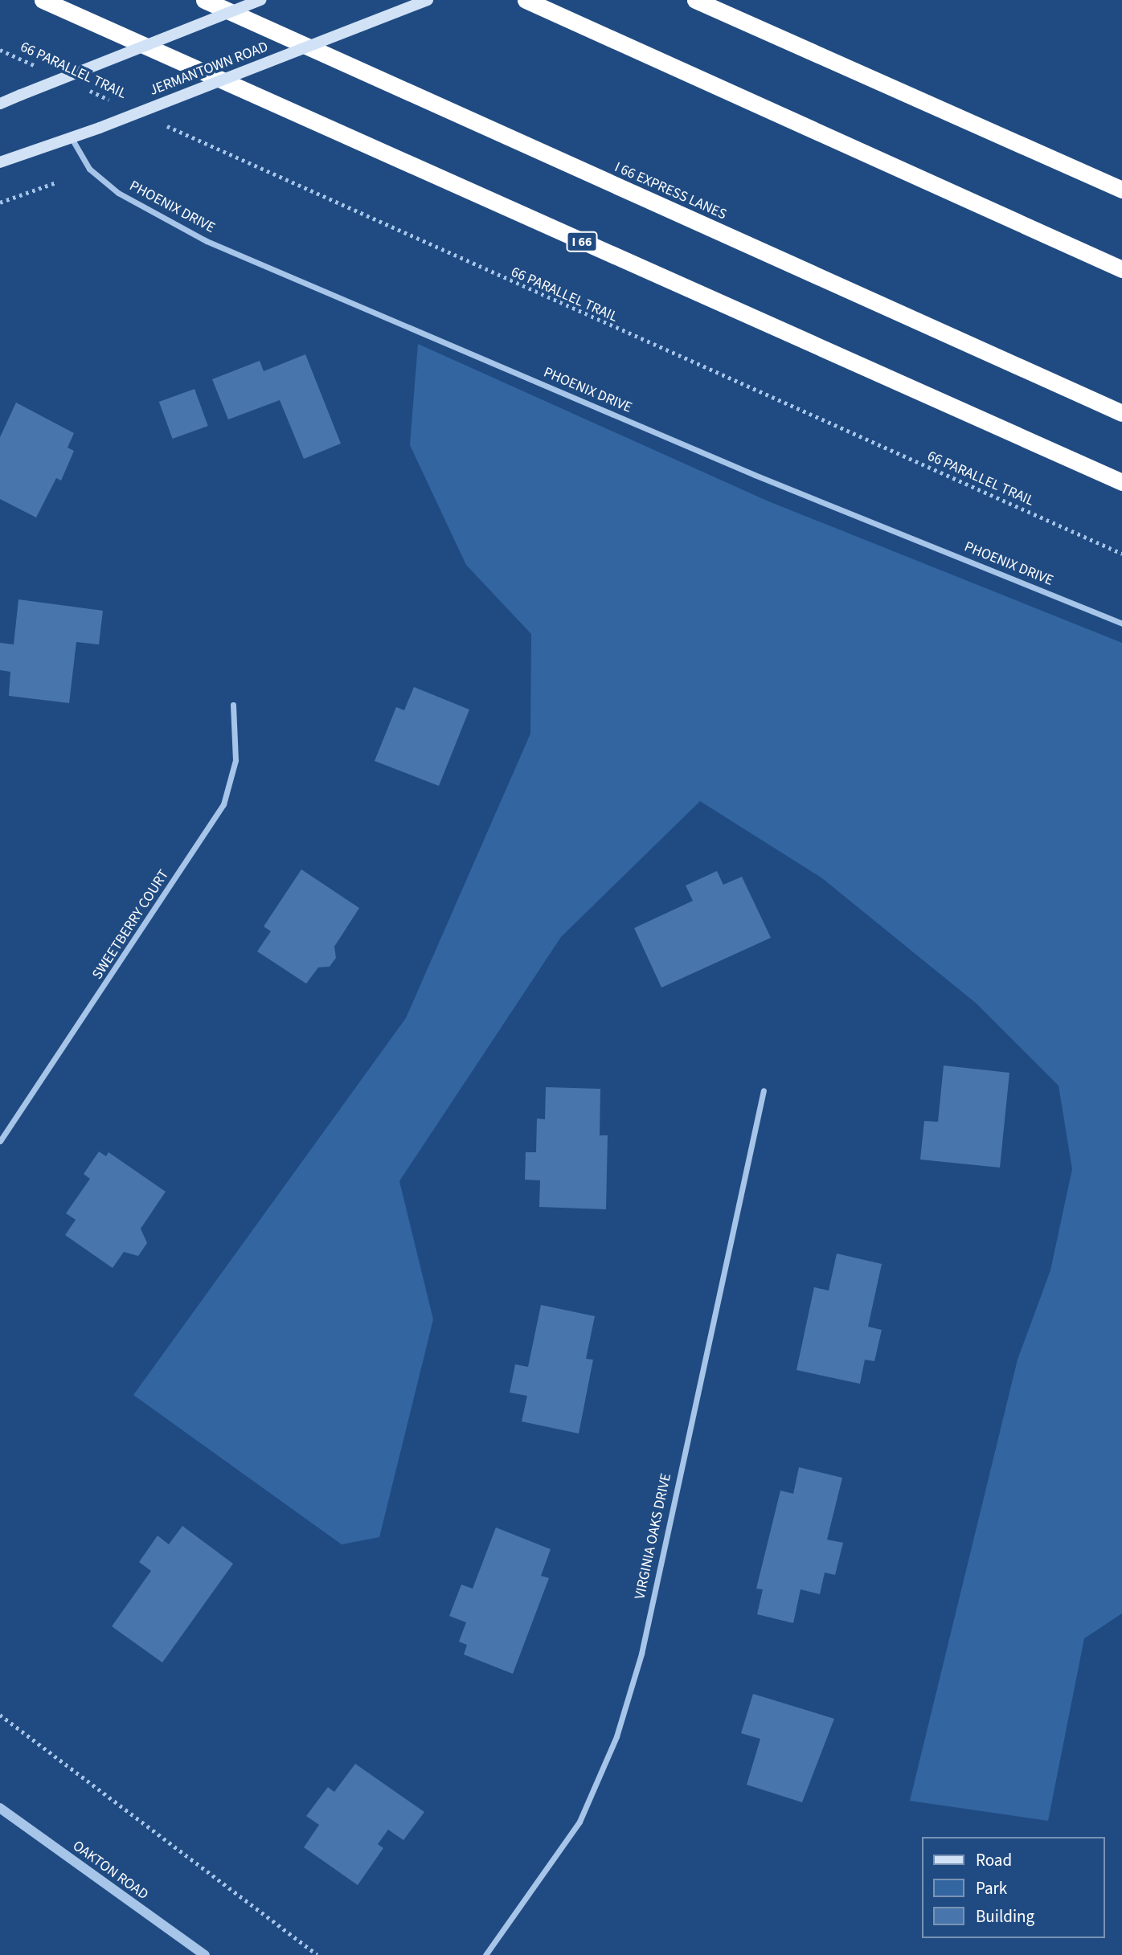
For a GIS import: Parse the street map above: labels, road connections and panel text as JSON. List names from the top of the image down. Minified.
{"streets":{"highway":["I 66 EXPRESS LANES","I 66"],"main road":["JERMANTOWN ROAD"],"street":["PHOENIX DRIVE","SWEETBERRY COURT","VIRGINIA OAKS DRIVE","OAKTON ROAD"],"path":["66 PARALLEL TRAIL"]},"crossings":[["JERMANTOWN ROAD","PHOENIX DRIVE"]],"legend":["Road","Park","Building"]}
